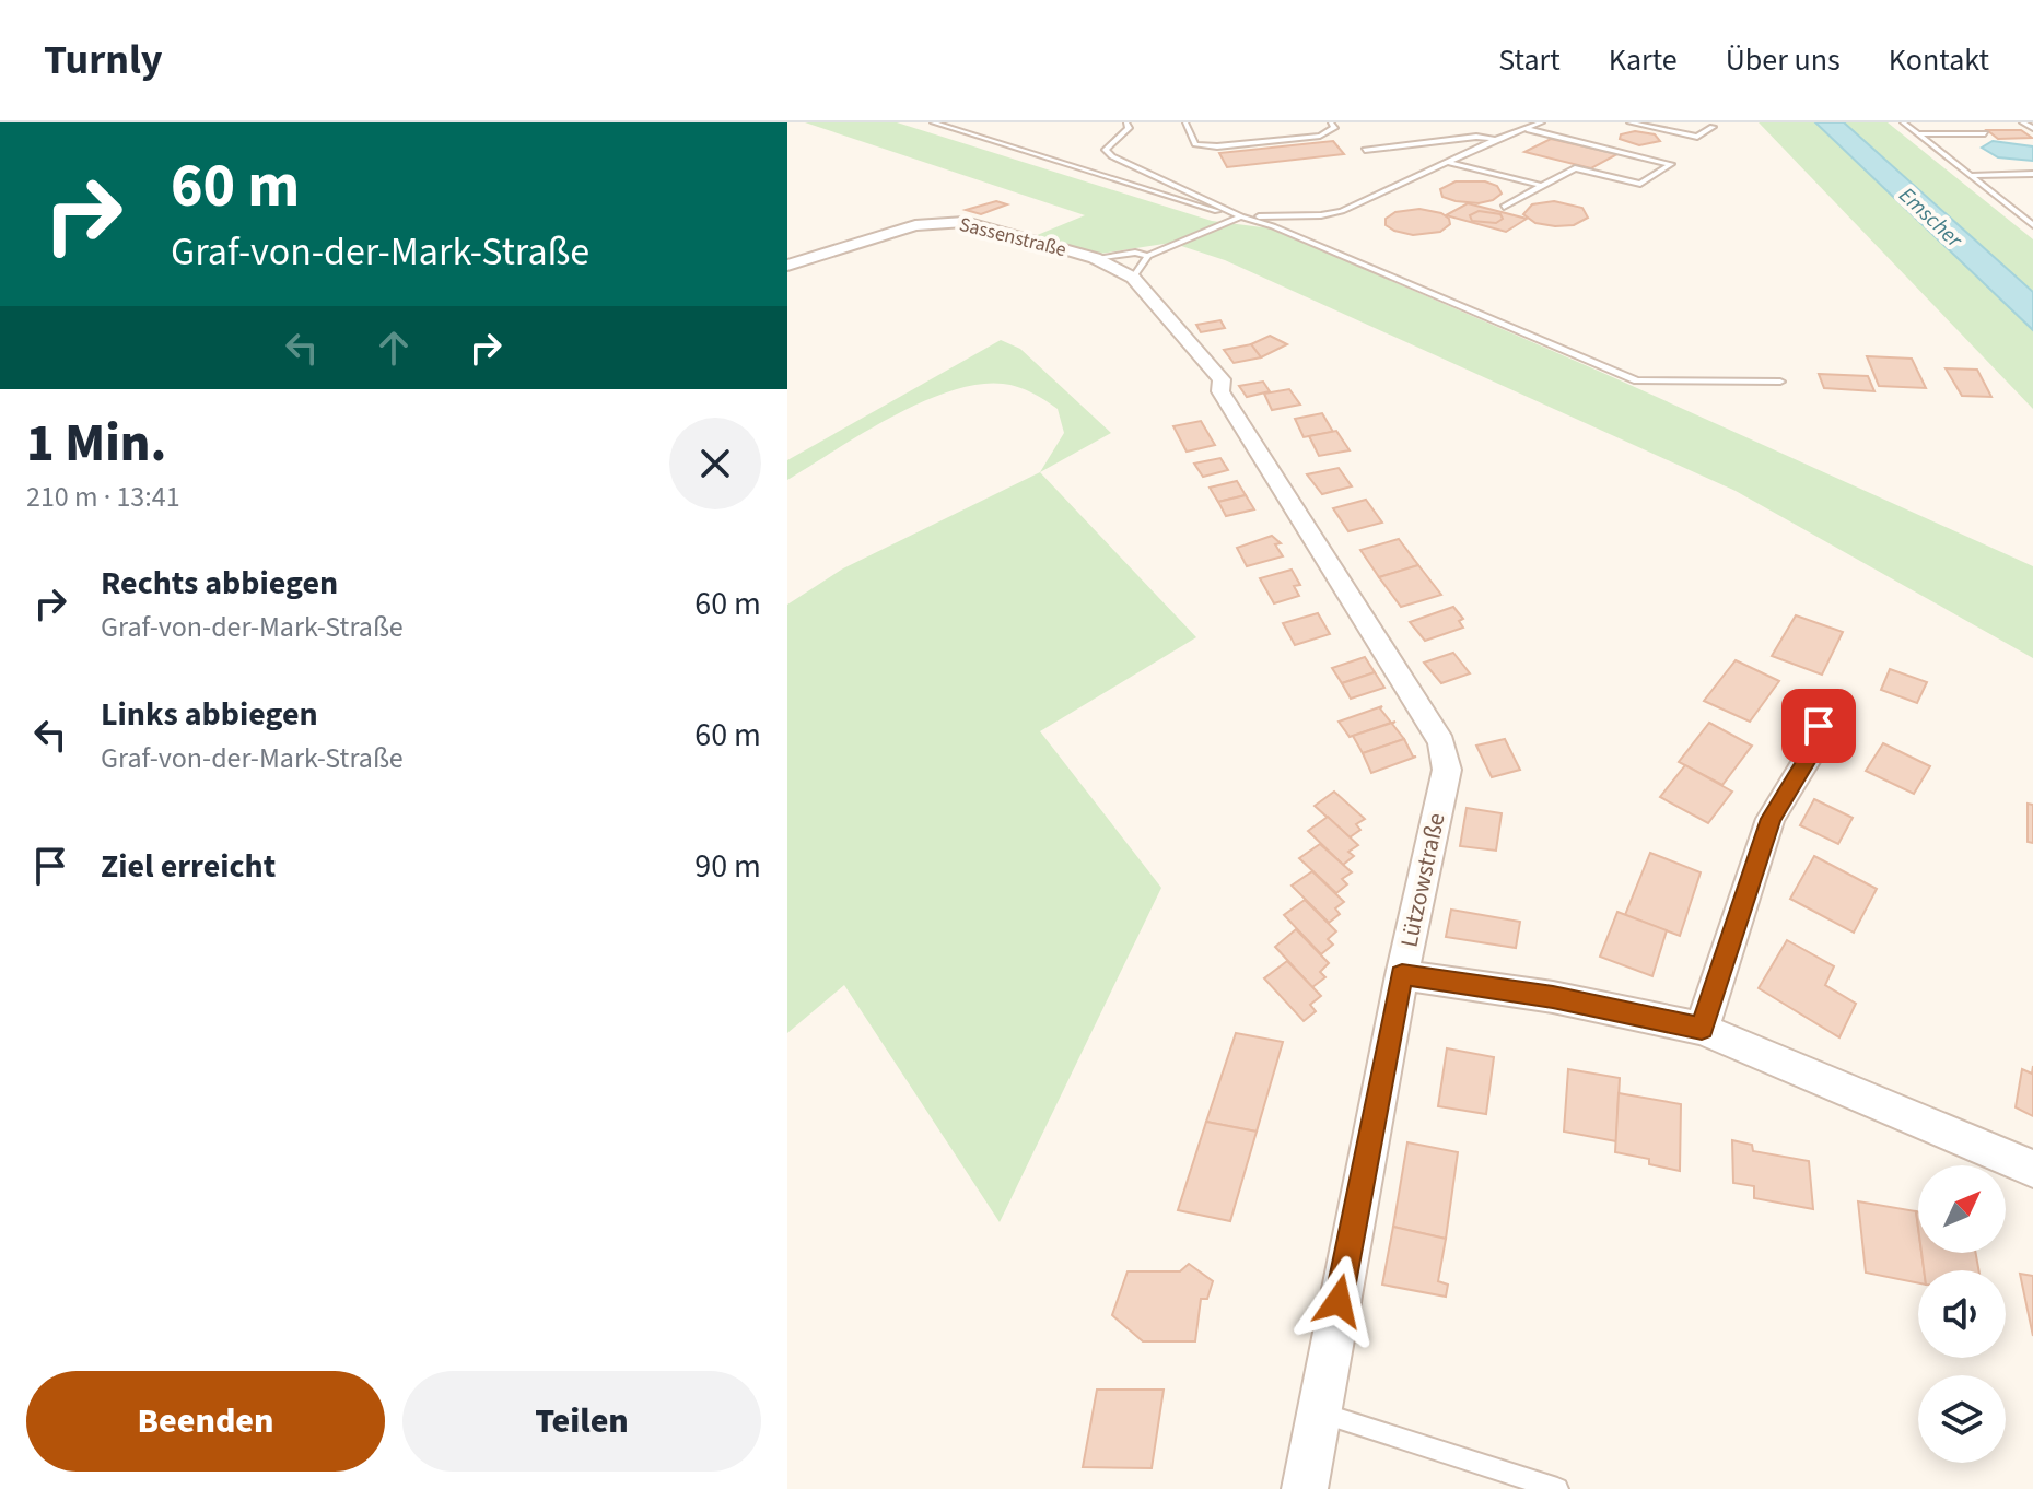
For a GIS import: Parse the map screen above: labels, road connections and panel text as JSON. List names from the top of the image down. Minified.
{"streets":{"street":["Sassenstraße","Lützowstraße"]},"crossings":[["Sassenstraße","Lützowstraße"]],"water":["Emscher"],"north":"top right","page":{"header":"Turnly","nav":["Start","Karte","Über uns","Kontakt"],"turn":["60 m","Graf-von-der-Mark-Straße"],"heading":["1 Min.","210 m · 13:41"],"list":[{"name":"Rechts abbiegen","note":"Graf-von-der-Mark-Straße","value":"60 m"},{"name":"Links abbiegen","note":"Graf-von-der-Mark-Straße","value":"60 m"},{"name":"Ziel erreicht","value":"90 m"}],"buttons":["Beenden","Teilen"]}}
